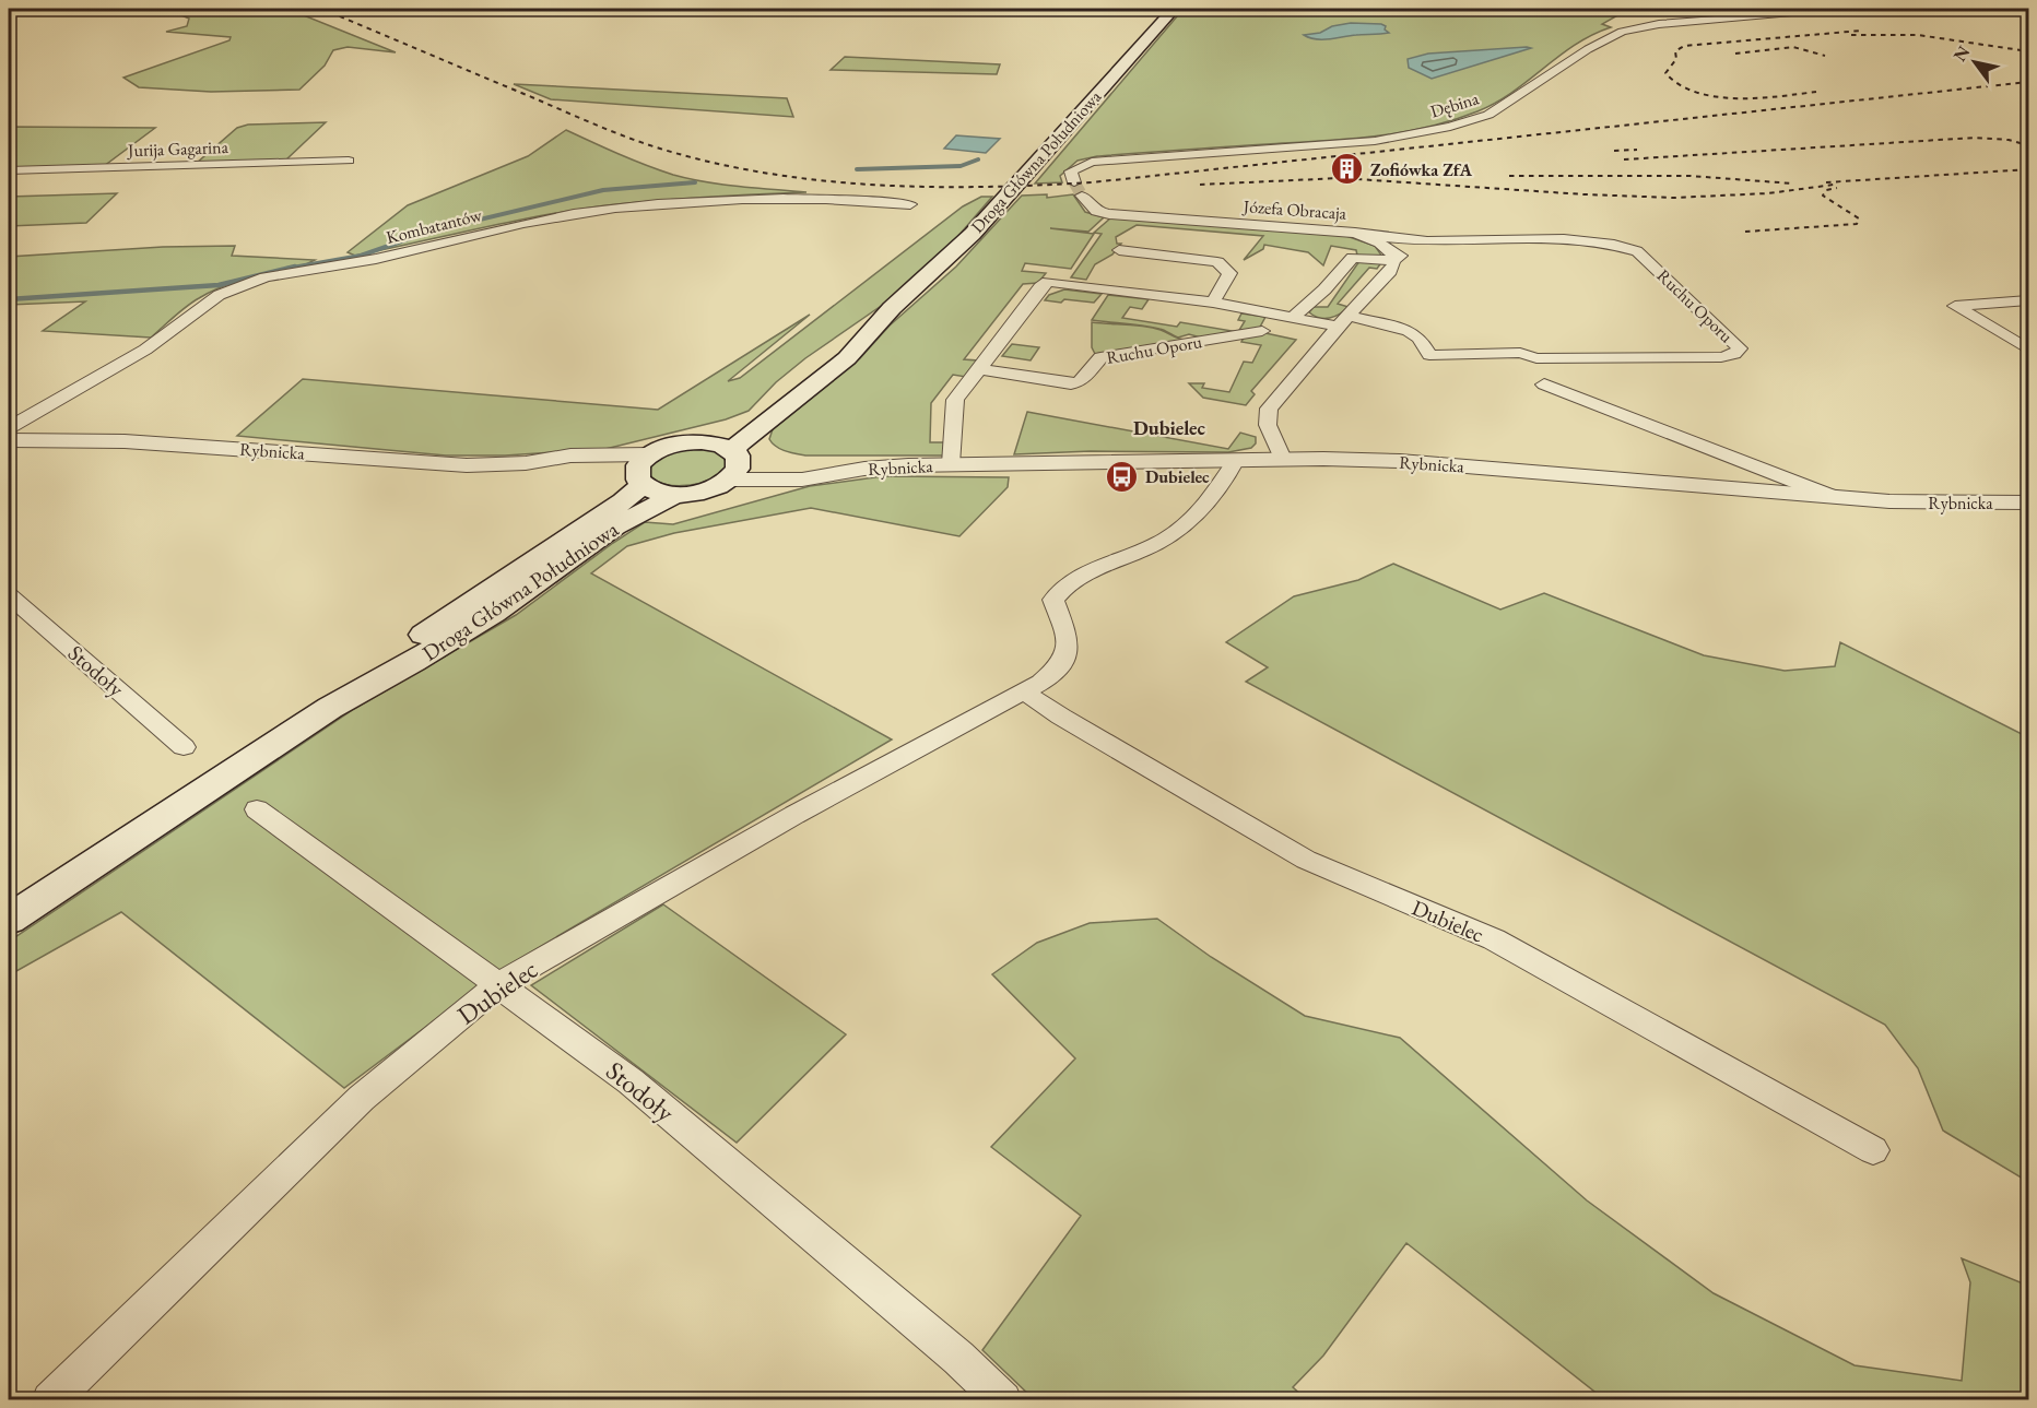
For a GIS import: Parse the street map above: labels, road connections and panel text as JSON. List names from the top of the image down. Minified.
{"streets":{"main road":["Droga Główna Południowa"],"street":["Dębina","Jurija Gagarina","Józefa Obracaja","Kombatantów","Ruchu Oporu","Rybnicka","Stodoły","Dubielec"]},"crossings":[["Droga Główna Południowa","Rybnicka"],["Józefa Obracaja","Ruchu Oporu"],["Ruchu Oporu","Rybnicka"],["Rybnicka","Dubielec"],["Stodoły","Dubielec"]],"districts":["Dubielec"],"places":{"building":["Zofiówka ZfA"],"bus stop":["Dubielec"]},"north":"top left"}
